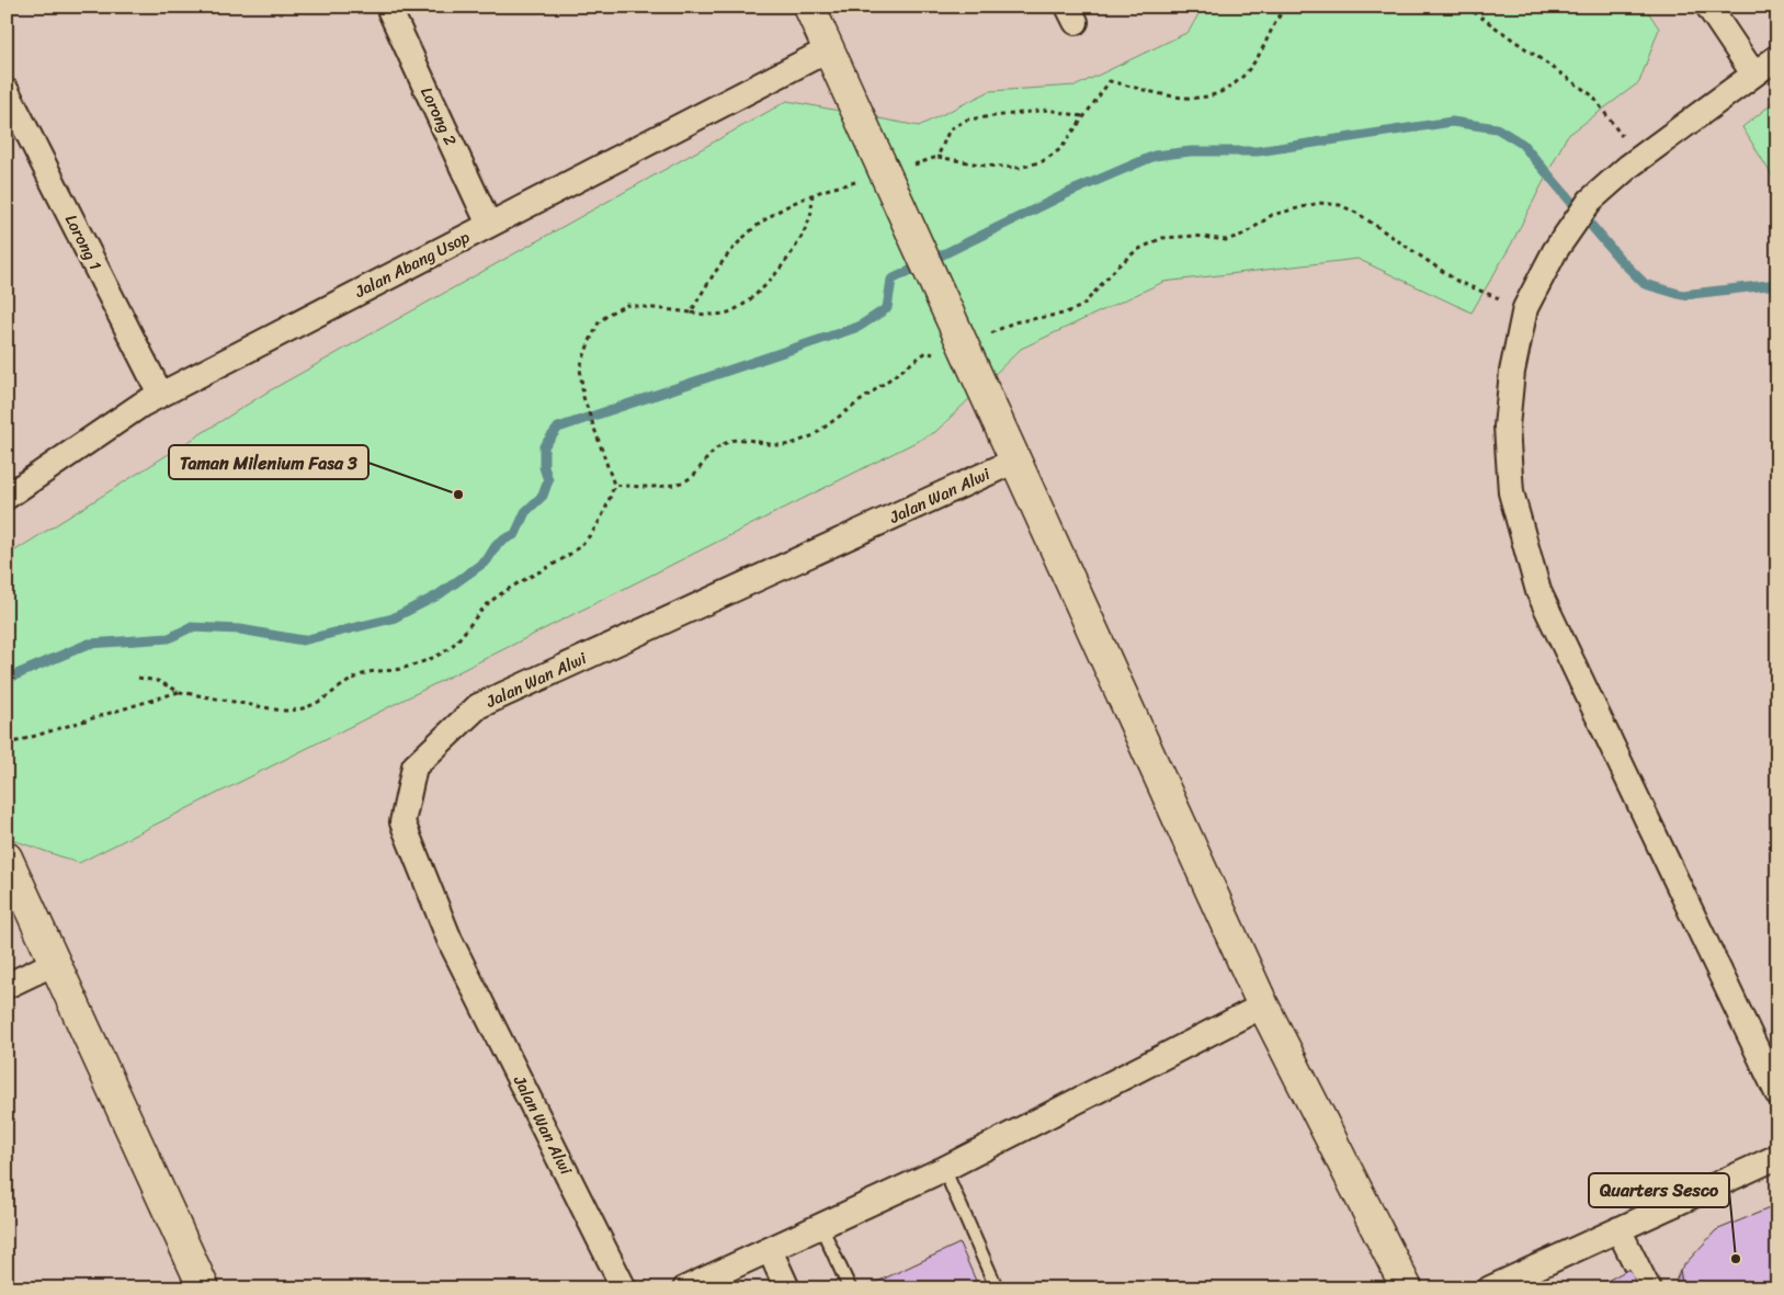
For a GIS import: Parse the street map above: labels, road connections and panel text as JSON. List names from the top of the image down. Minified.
{"streets":{"street":["Lorong 2","Lorong 1","Jalan Abang Usop","Jalan Wan Alwi"]},"crossings":[["Lorong 2","Jalan Abang Usop"],["Lorong 1","Jalan Abang Usop"]],"places":["Taman Milenium Fasa 3","Quarters Sesco"]}
